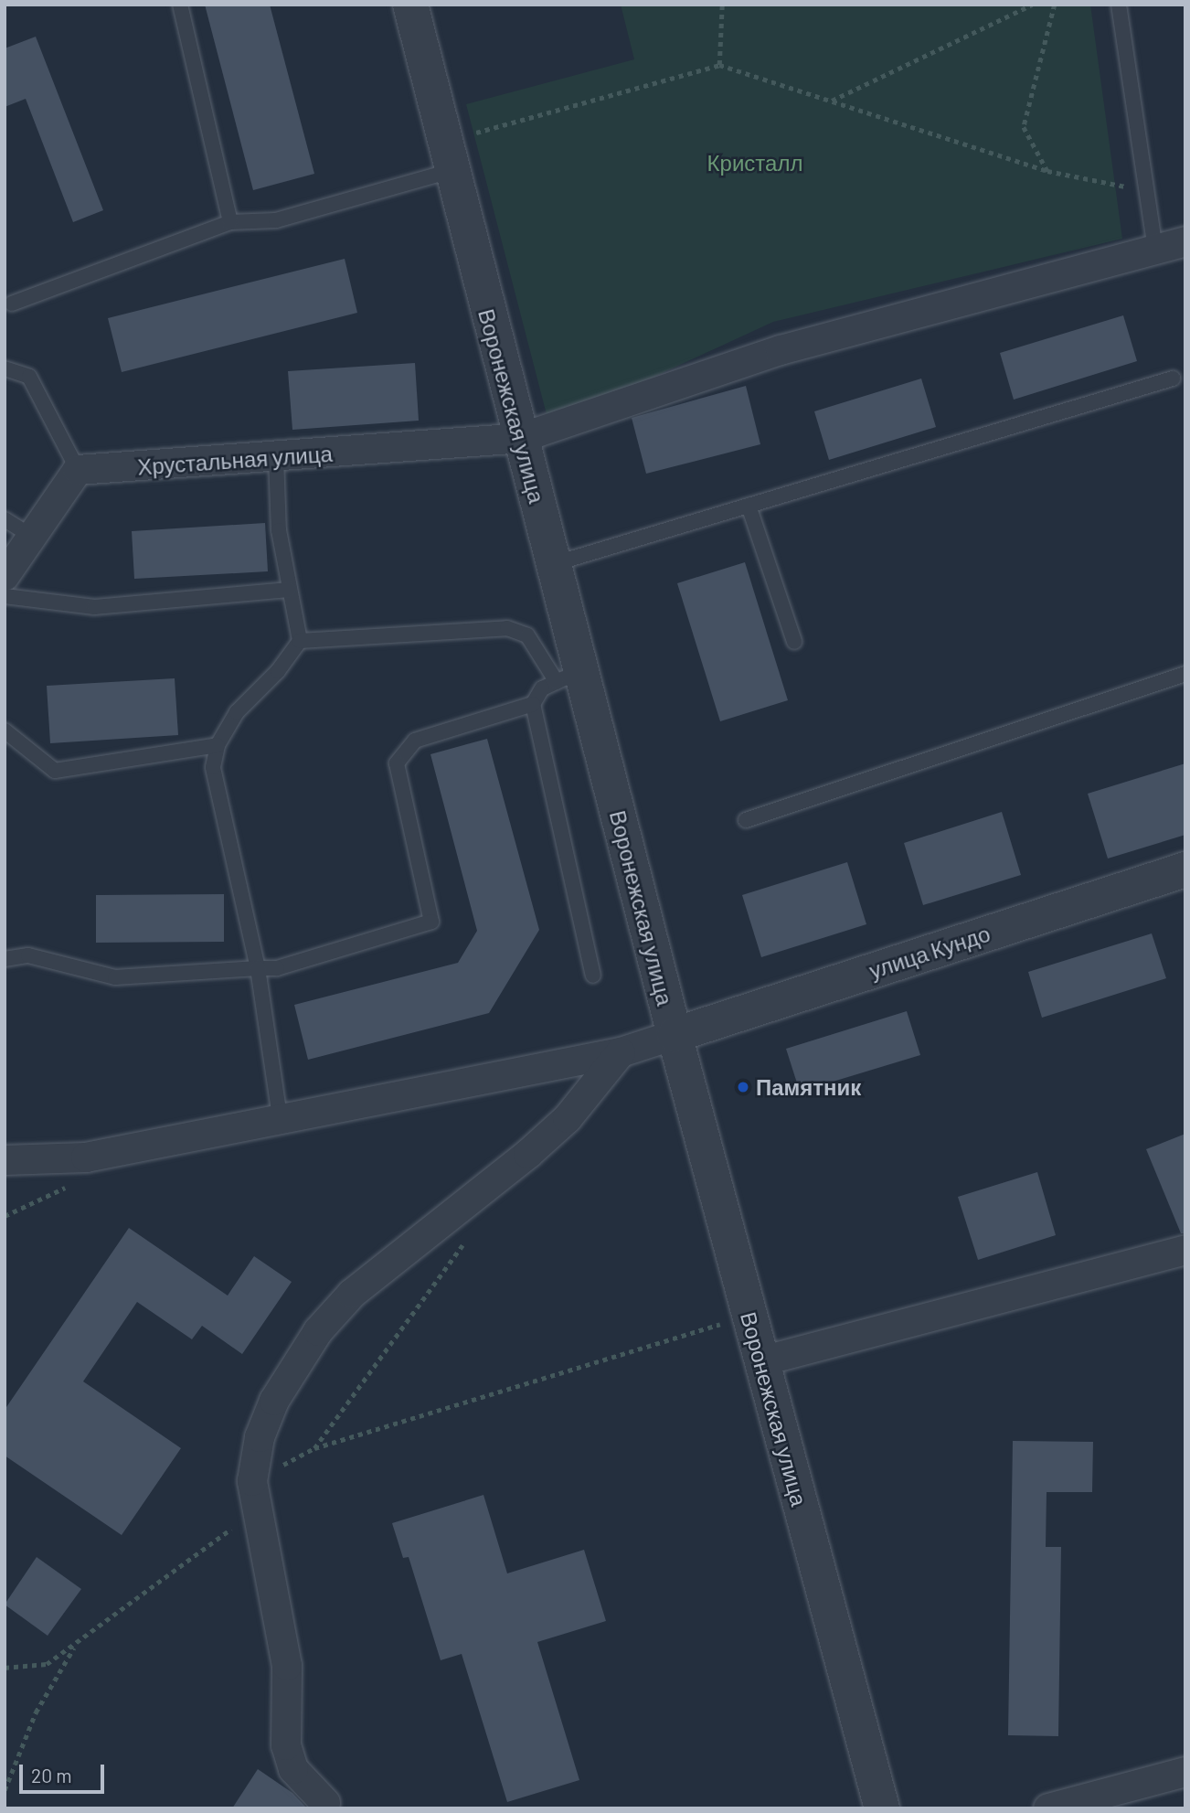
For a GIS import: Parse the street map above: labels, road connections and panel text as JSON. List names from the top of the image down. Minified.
{"streets":{"street":["Воронежская улица","Хрустальная улица","улица Кундо"]},"crossings":[["Воронежская улица","Хрустальная улица"],["Воронежская улица","улица Кундо"]],"parks":["Кристалл"],"places":["Памятник"],"scale_bar":"20 m"}
